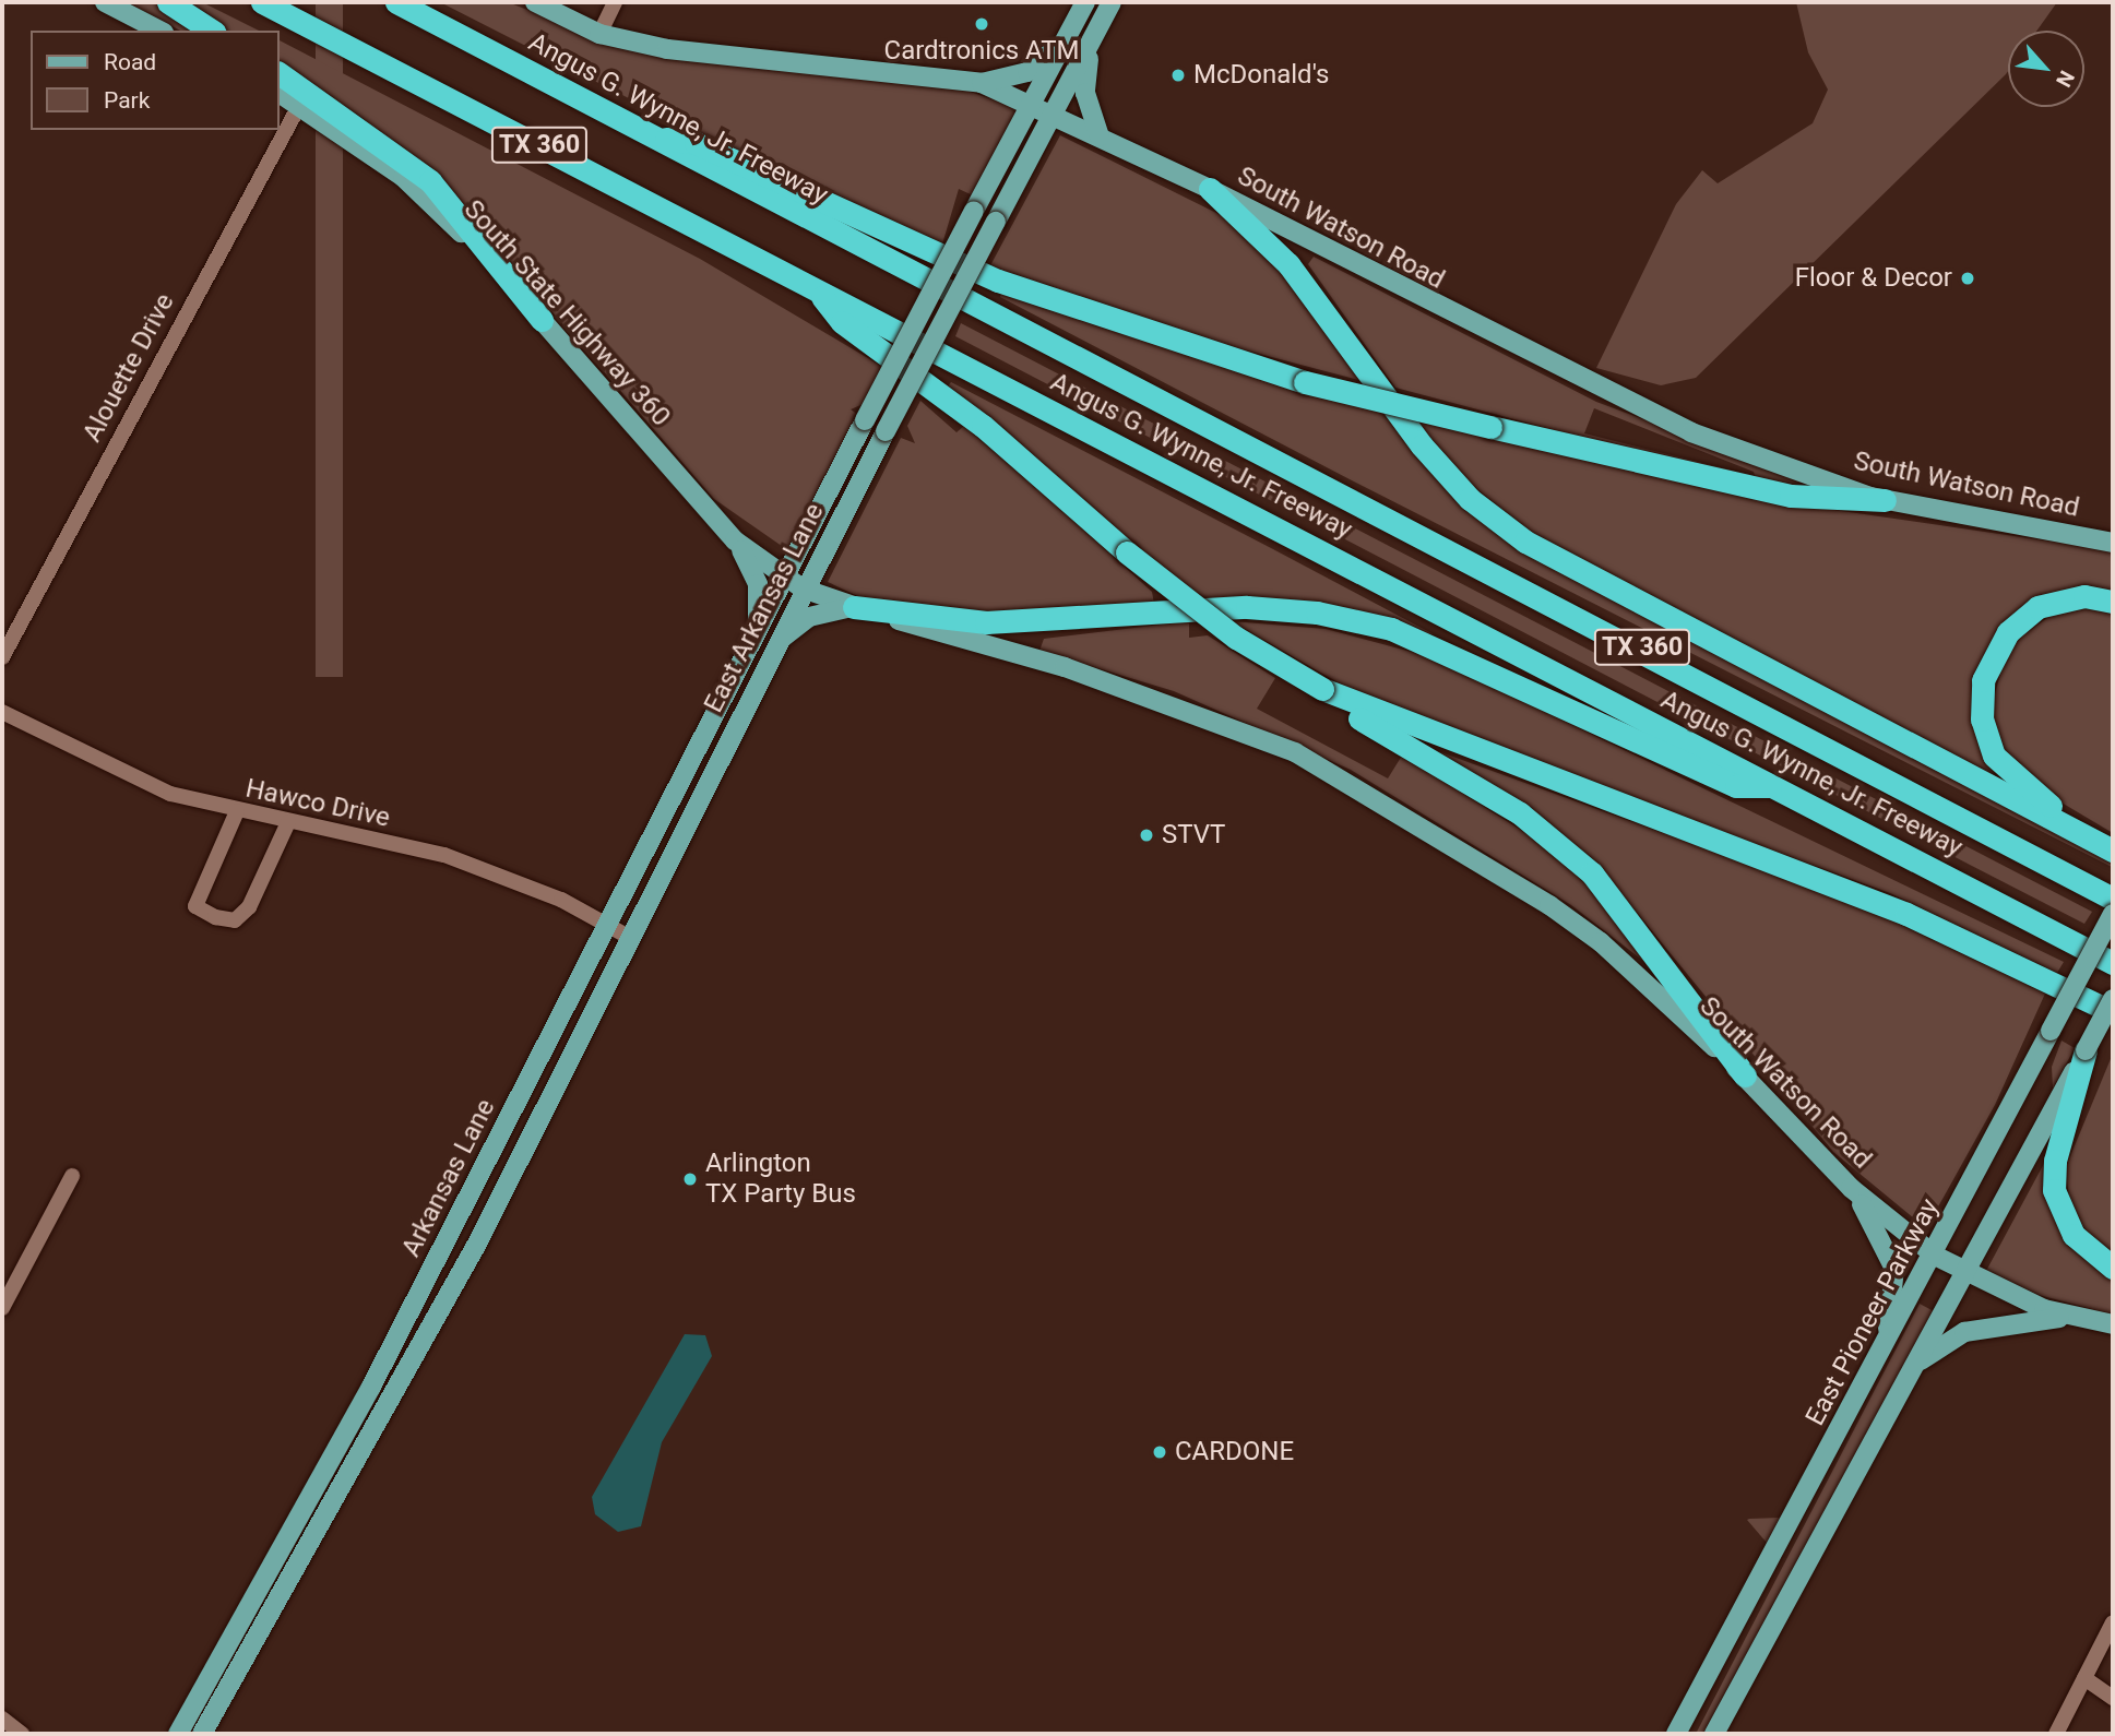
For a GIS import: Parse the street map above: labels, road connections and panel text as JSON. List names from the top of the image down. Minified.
{"streets":{"highway":["Angus G. Wynne, Jr. Freeway","TX 360"],"main road":["South Watson Road","South State Highway 360","East Arkansas Lane","Arkansas Lane","East Pioneer Parkway"],"street":["Alouette Drive","Hawco Drive"]},"crossings":[["South Watson Road","South State Highway 360"],["South Watson Road","East Arkansas Lane"],["South Watson Road","East Pioneer Parkway"],["South State Highway 360","Alouette Drive"],["South State Highway 360","East Arkansas Lane"],["East Arkansas Lane","Hawco Drive"],["East Arkansas Lane","Arkansas Lane"],["Hawco Drive","Arkansas Lane"]],"places":["Cardtronics ATM","McDonald's","Floor & Decor","STVT","Arlington TX Party Bus","CARDONE"],"legend":["Road","Park"],"north":"bottom right"}
